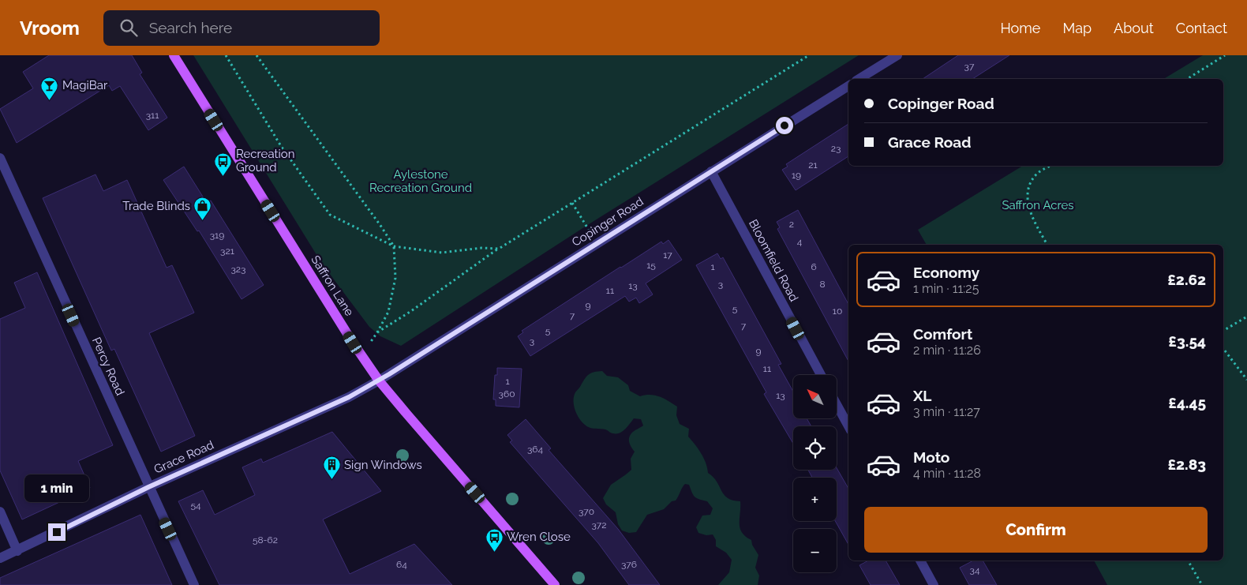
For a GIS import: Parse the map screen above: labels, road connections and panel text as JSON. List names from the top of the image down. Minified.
{"streets":{"main road":["Saffron Lane"],"street":["Copinger Road","Bloomfield Road","Percy Road","Grace Road"]},"crossings":[["Copinger Road","Bloomfield Road"],["Copinger Road","Saffron Lane"],["Copinger Road","Grace Road"],["Saffron Lane","Grace Road"],["Percy Road","Grace Road"]],"parks":["Aylestone Recreation Ground","Saffron Acres"],"places":{"bar":["MagiBar"],"bus stop":["Recreation Ground","Wren Close"],"shop":["Trade Blinds"],"building":["Sign Windows"]},"house_numbers":["37","311","23","21","19","2","319","4","321","17","15","1","6","323","3","8","13","11","9","5","10","7","7","5","3","9","11","1","360","13","364","54","370","372","58-62","64","376","34"],"north":"top left","page":{"header":"Vroom","search":"Search here","nav":["Home","Map","About","Contact"],"banner":["Copinger Road","Grace Road"],"list":[{"name":"Economy","note":"1 min · 11:25","value":"£2.62"},{"name":"Comfort","note":"2 min · 11:26","value":"£3.54"},{"name":"XL","note":"3 min · 11:27","value":"£4.45"},{"name":"Moto","note":"4 min · 11:28","value":"£2.83"}],"map_buttons":["+","−"],"bubble":"1 min","buttons":"Confirm"}}
